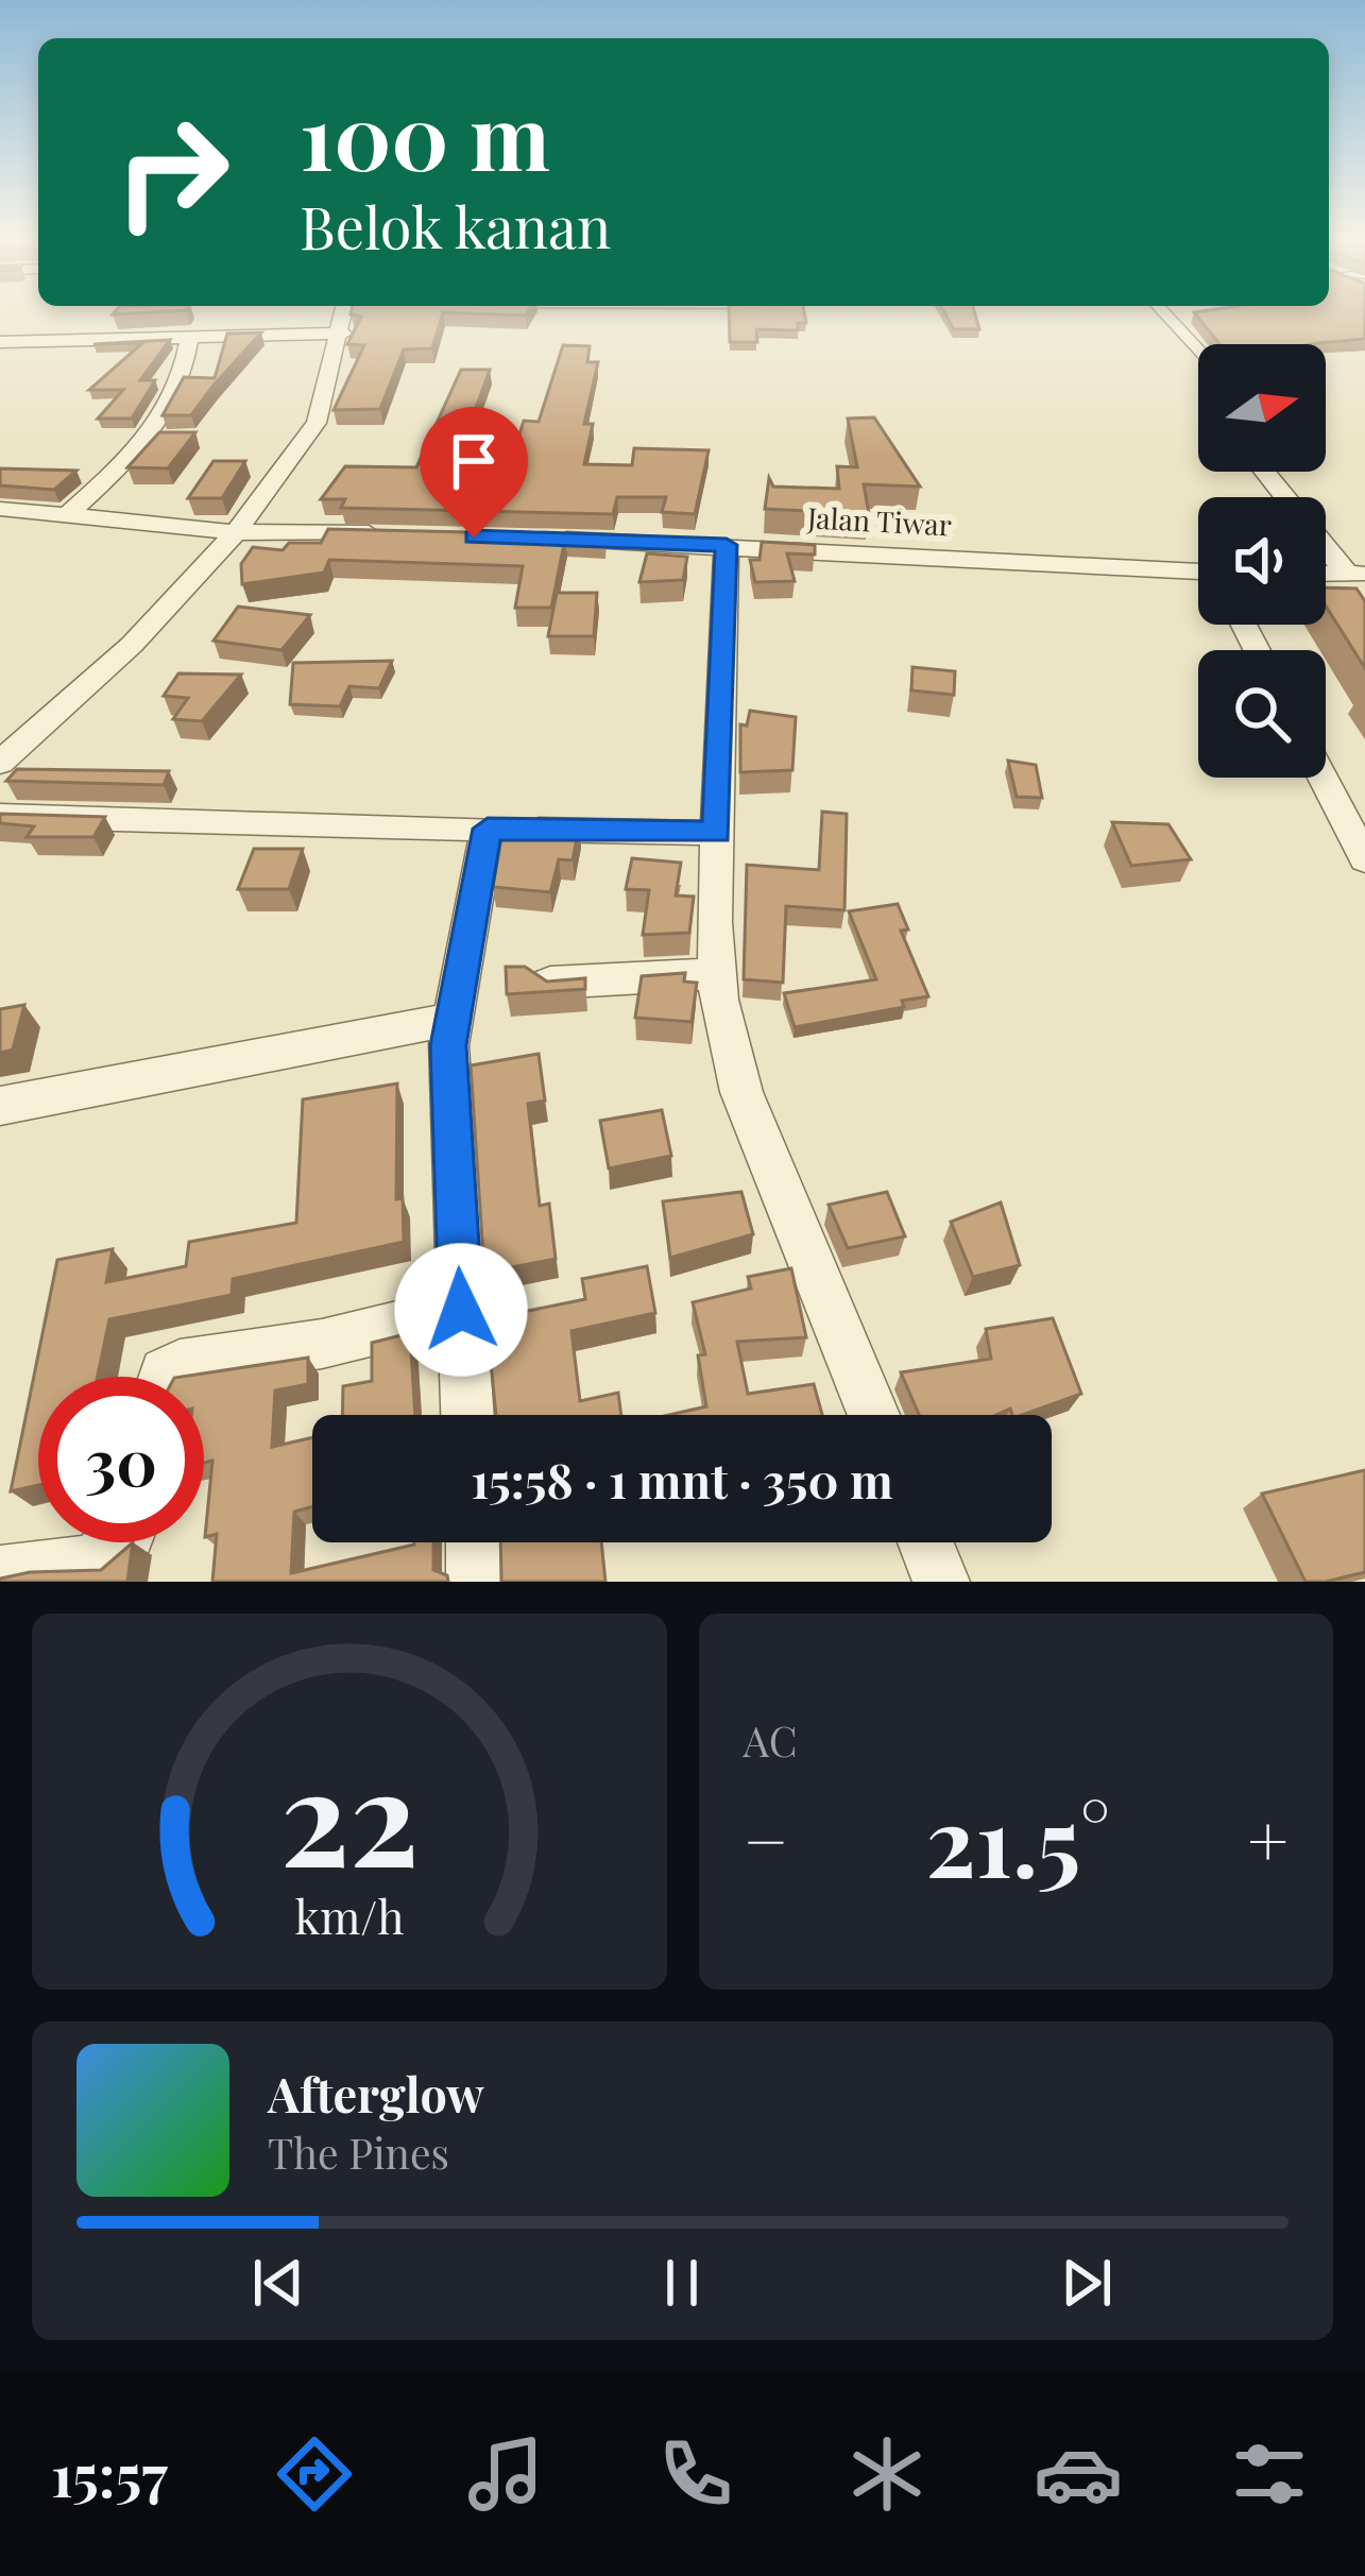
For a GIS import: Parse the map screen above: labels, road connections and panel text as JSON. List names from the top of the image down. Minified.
{"streets":{"street":["Jalan Tiwar"]},"north":"right","page":{"turn":["100 m","Belok kanan"],"limit":"30","trip":"15:58 · 1 mnt · 350 m","tile":"AC","heat":["−","21.5°","+"],"song":["Afterglow","The Pines"],"tabs":"15:57","gauge":["22","km/h"]}}
